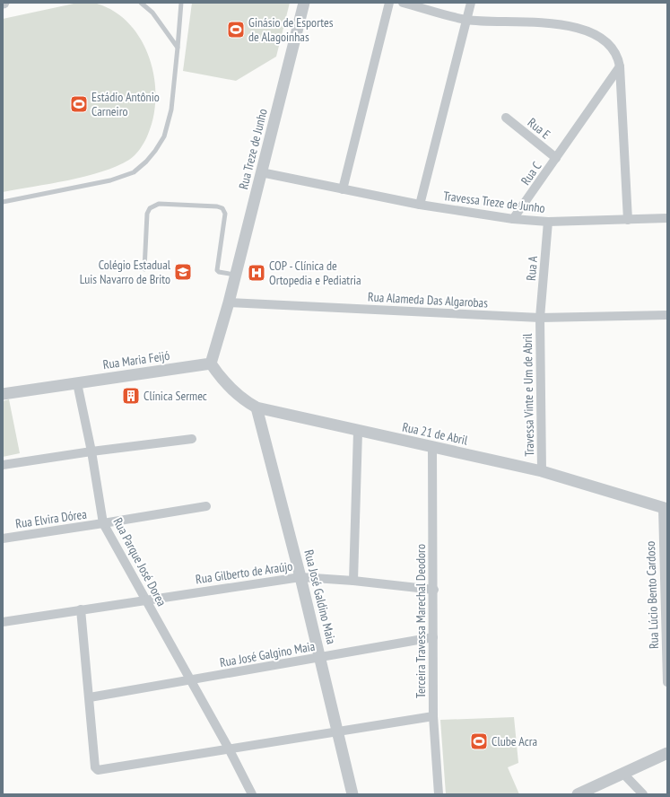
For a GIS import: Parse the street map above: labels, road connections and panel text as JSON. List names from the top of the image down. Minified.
{"streets":{"street":["Rua E","Rua Treze de Junho","Rua C","Travessa Treze de Junho","Rua A","Rua Alameda Das Algarobas","Rua Maria Feijó","Travessa Vinte e Um de Abril","Rua 21 de Abril","Rua Elvira Dórea","Rua Parque José Dorea","Rua Gilberto de Araújo","Rua Lúcio Bento Cardoso","Rua José Galdino Maia","Terceira Travessa Marechal Deodoro","Rua José Galgino Maia"]},"crossings":[["Rua E","Rua C"],["Rua Treze de Junho","Travessa Treze de Junho"],["Rua Treze de Junho","Rua Alameda Das Algarobas"],["Rua C","Travessa Treze de Junho"],["Travessa Treze de Junho","Rua A"],["Rua A","Rua Alameda Das Algarobas"],["Rua A","Travessa Vinte e Um de Abril"],["Rua Alameda Das Algarobas","Travessa Vinte e Um de Abril"],["Rua Maria Feijó","Rua 21 de Abril"],["Rua Maria Feijó","Rua Parque José Dorea"],["Travessa Vinte e Um de Abril","Rua 21 de Abril"],["Rua 21 de Abril","Rua Lúcio Bento Cardoso"],["Rua 21 de Abril","Rua José Galdino Maia"],["Rua 21 de Abril","Terceira Travessa Marechal Deodoro"],["Rua Elvira Dórea","Rua Parque José Dorea"],["Rua Parque José Dorea","Rua Gilberto de Araújo"],["Rua Parque José Dorea","Rua José Galgino Maia"],["Rua Gilberto de Araújo","Rua José Galdino Maia"],["Rua Gilberto de Araújo","Terceira Travessa Marechal Deodoro"],["Rua José Galdino Maia","Rua José Galgino Maia"],["Terceira Travessa Marechal Deodoro","Rua José Galgino Maia"]],"places":{"sports":["Ginásio de Esportes de Alagoinhas","Estádio Antônio Carneiro","Clube Acra"],"school or university":["Colégio Estadual Luis Navarro de Brito"],"hospital":["COP - Clínica de Ortopedia e Pediatria"],"building":["Clínica Sermec"]}}
